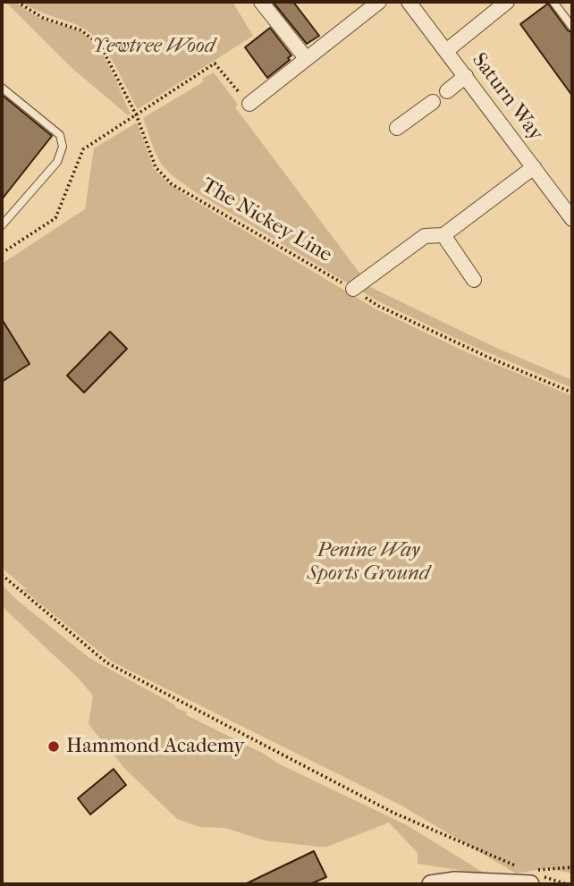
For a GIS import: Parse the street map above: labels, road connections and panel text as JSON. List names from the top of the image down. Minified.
{"streets":{"street":["Saturn Way"],"path":["The Nickey Line"]},"parks":["Yewtree Wood","Penine Way Sports Ground"],"places":["Hammond Academy"]}
